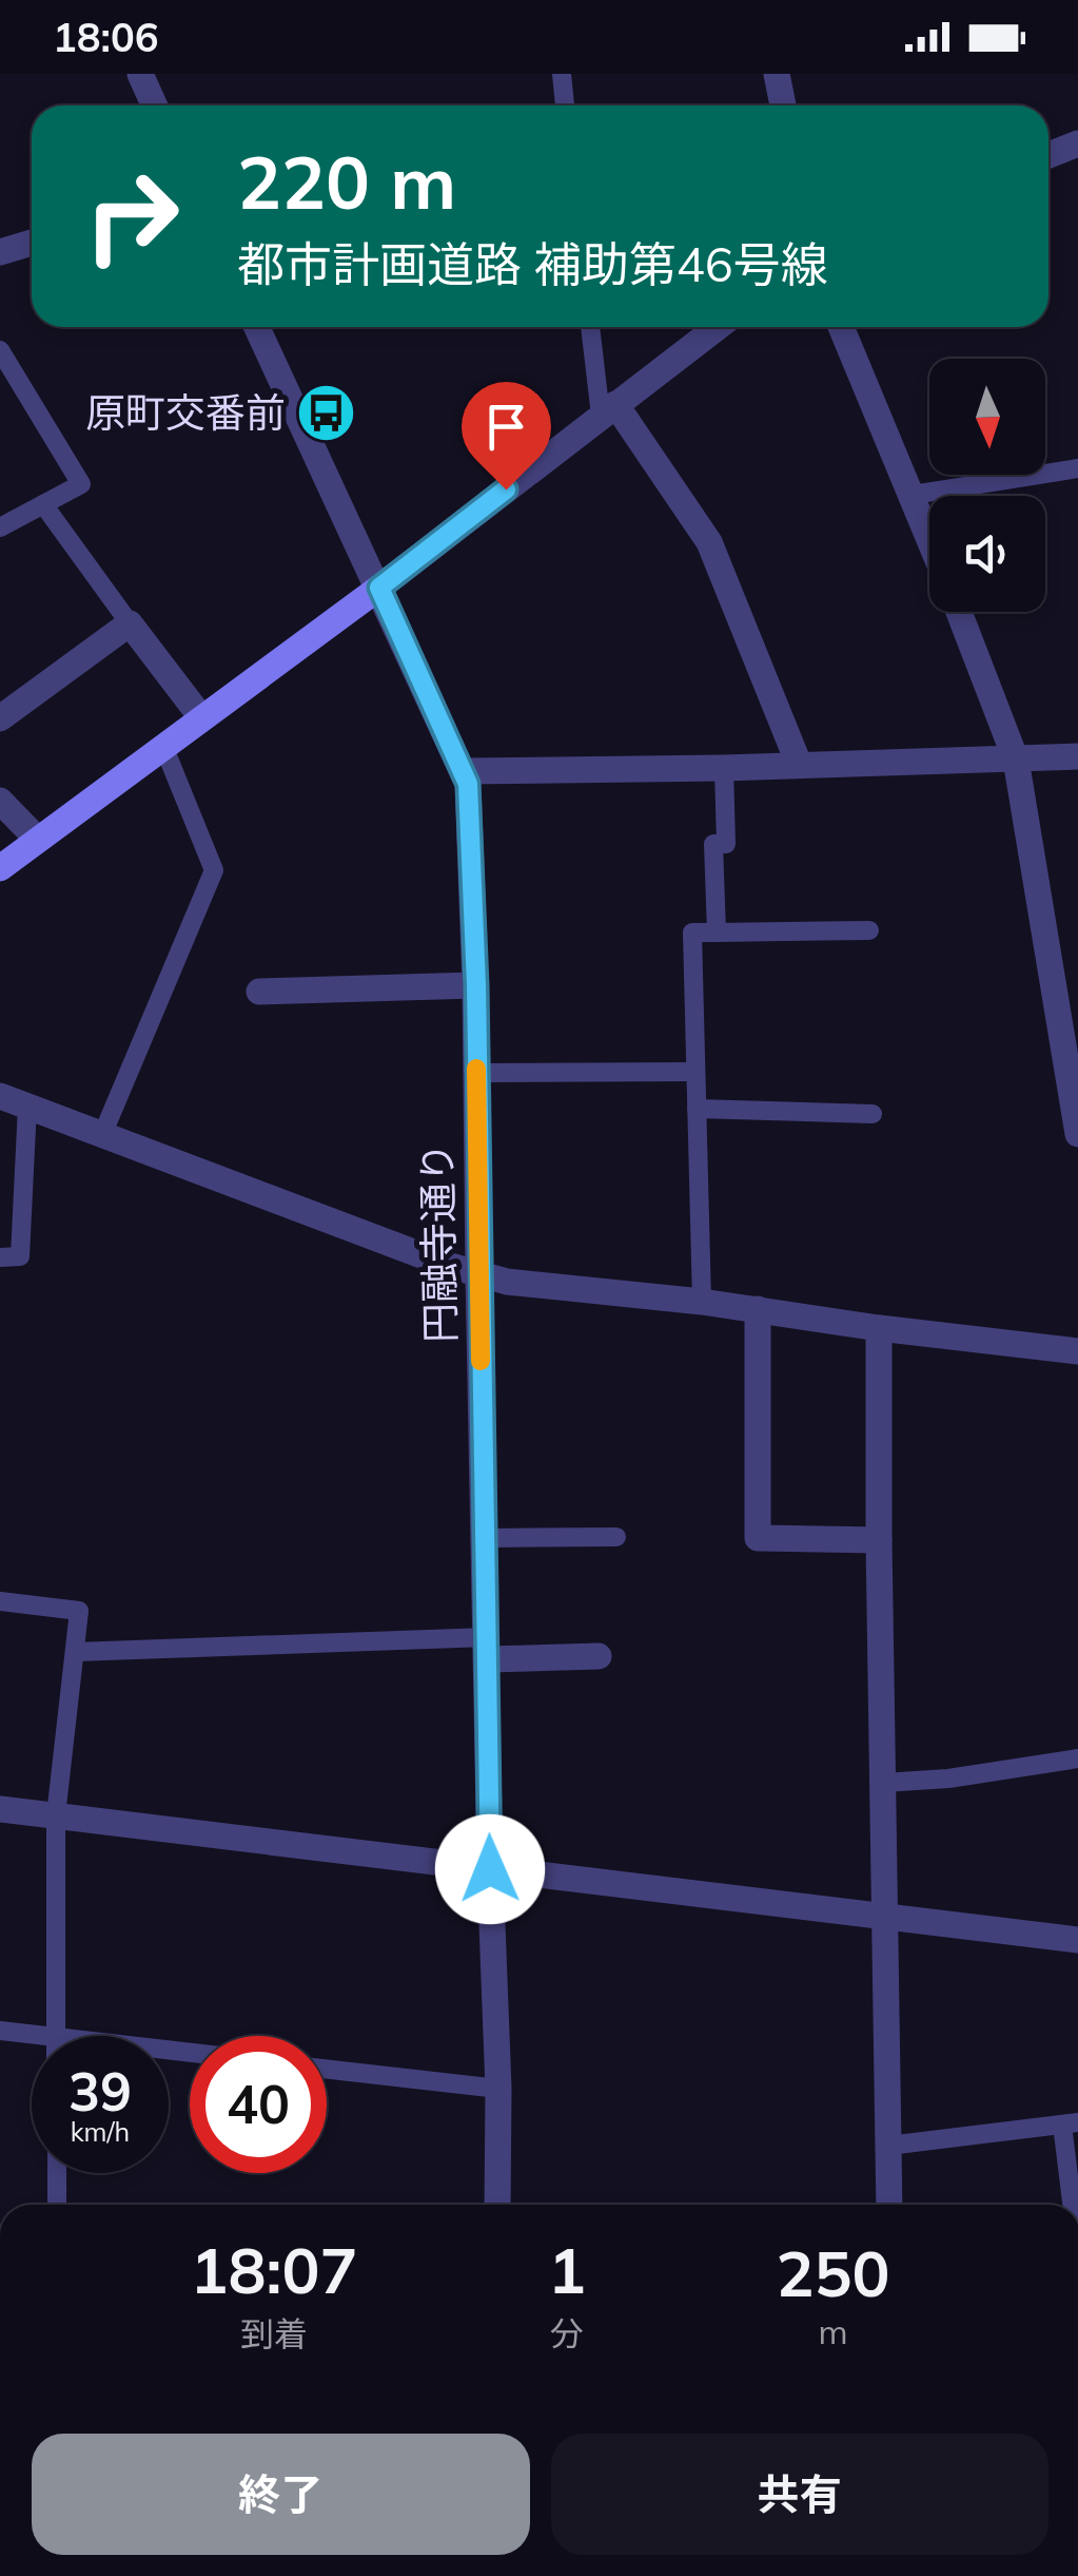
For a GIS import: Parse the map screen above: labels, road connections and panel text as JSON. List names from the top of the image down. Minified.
{"streets":{"street":["円融寺通り"]},"places":{"bus stop":["原町交番前"]},"north":"bottom","page":{"status":"18:06","turn":["220 m","都市計画道路 補助第46号線"],"speed":"39 km/h","limit":"40","eta":["18:07","到着","1","分","250","m"],"buttons":["終了","共有"]}}
